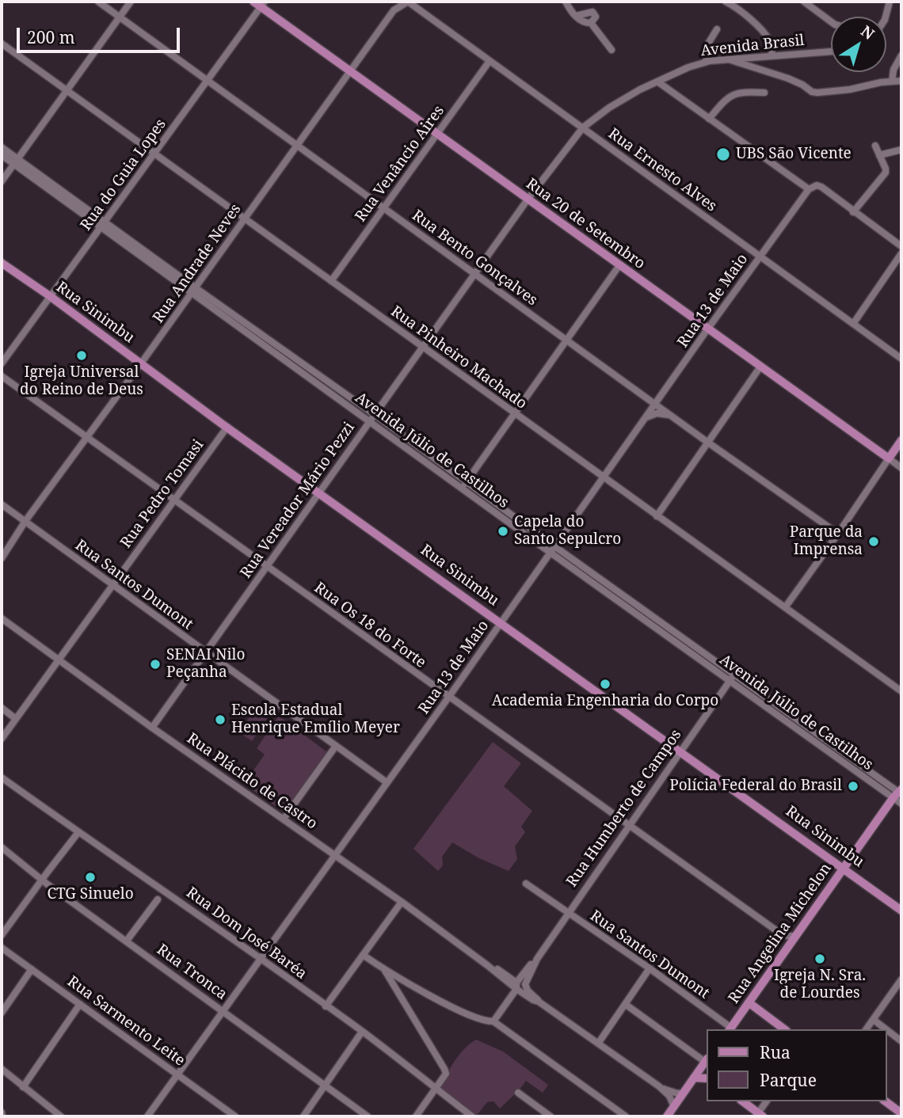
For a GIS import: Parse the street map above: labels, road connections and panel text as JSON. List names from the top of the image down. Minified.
{"streets":{"main road":["Rua 20 de Setembro","Rua Sinimbu","Rua Angelina Michelon"],"street":["Avenida Brasil","Rua Venâncio Aires","Rua Ernesto Alves","Rua do Guia Lopes","Rua Bento Gonçalves","Rua Andrade Neves","Rua 13 de Maio","Rua Pinheiro Machado","Avenida Júlio de Castilhos","Rua Pedro Tomasi","Rua Vereador Mário Pezzi","Rua Santos Dumont","Rua Os 18 do Forte","Rua Plácido de Castro","Rua Humberto de Campos","Rua Dom José Baréa","Rua Tronca","Rua Sarmento Leite"]},"crossings":[["Avenida Brasil","Rua Ernesto Alves"],["Avenida Brasil","Rua Vereador Mário Pezzi"],["Rua Venâncio Aires","Rua Ernesto Alves"],["Rua Venâncio Aires","Rua 20 de Setembro"],["Rua Venâncio Aires","Rua Bento Gonçalves"],["Rua Venâncio Aires","Rua Pinheiro Machado"],["Rua Ernesto Alves","Rua Andrade Neves"],["Rua Ernesto Alves","Rua 13 de Maio"],["Rua Ernesto Alves","Rua Vereador Mário Pezzi"],["Rua do Guia Lopes","Rua 20 de Setembro"],["Rua do Guia Lopes","Rua Bento Gonçalves"],["Rua do Guia Lopes","Rua Sinimbu"],["Rua do Guia Lopes","Rua Pinheiro Machado"],["Rua do Guia Lopes","Avenida Júlio de Castilhos"],["Rua 20 de Setembro","Rua Andrade Neves"],["Rua 20 de Setembro","Rua 13 de Maio"],["Rua 20 de Setembro","Rua Vereador Mário Pezzi"],["Rua Bento Gonçalves","Rua Andrade Neves"],["Rua Bento Gonçalves","Rua 13 de Maio"],["Rua Bento Gonçalves","Rua Vereador Mário Pezzi"],["Rua Andrade Neves","Rua Sinimbu"],["Rua Andrade Neves","Rua Pinheiro Machado"],["Rua Andrade Neves","Avenida Júlio de Castilhos"],["Rua Andrade Neves","Rua Santos Dumont"],["Rua Andrade Neves","Rua Os 18 do Forte"],["Rua 13 de Maio","Rua Sinimbu"],["Rua 13 de Maio","Rua Pinheiro Machado"],["Rua 13 de Maio","Avenida Júlio de Castilhos"],["Rua 13 de Maio","Rua Santos Dumont"],["Rua 13 de Maio","Rua Os 18 do Forte"],["Rua 13 de Maio","Rua Plácido de Castro"],["Rua 13 de Maio","Rua Dom José Baréa"],["Rua 13 de Maio","Rua Tronca"],["Rua 13 de Maio","Rua Sarmento Leite"],["Rua Sinimbu","Rua Pedro Tomasi"],["Rua Sinimbu","Rua Vereador Mário Pezzi"],["Rua Sinimbu","Rua Humberto de Campos"],["Rua Sinimbu","Rua Angelina Michelon"],["Rua Pinheiro Machado","Rua Vereador Mário Pezzi"],["Avenida Júlio de Castilhos","Rua Vereador Mário Pezzi"],["Avenida Júlio de Castilhos","Rua Humberto de Campos"],["Avenida Júlio de Castilhos","Rua Angelina Michelon"],["Rua Pedro Tomasi","Rua Santos Dumont"],["Rua Pedro Tomasi","Rua Os 18 do Forte"],["Rua Pedro Tomasi","Rua Plácido de Castro"],["Rua Vereador Mário Pezzi","Rua Santos Dumont"],["Rua Vereador Mário Pezzi","Rua Os 18 do Forte"],["Rua Vereador Mário Pezzi","Rua Plácido de Castro"],["Rua Santos Dumont","Rua Humberto de Campos"],["Rua Santos Dumont","Rua Angelina Michelon"],["Rua Os 18 do Forte","Rua Humberto de Campos"],["Rua Os 18 do Forte","Rua Angelina Michelon"],["Rua Plácido de Castro","Rua Humberto de Campos"]],"places":["UBS São Vicente","Igreja Universal do Reino de Deus","Capela do Santo Sepulcro","Parque da Imprensa","SENAI Nilo Peçanha","Academia Engenharia do Corpo","Escola Estadual Henrique Emílio Meyer","Polícia Federal do Brasil","CTG Sinuelo","Igreja N. Sra. de Lourdes"],"legend":["Rua","Parque"],"scale_bar":"200 m","north":"top right"}
